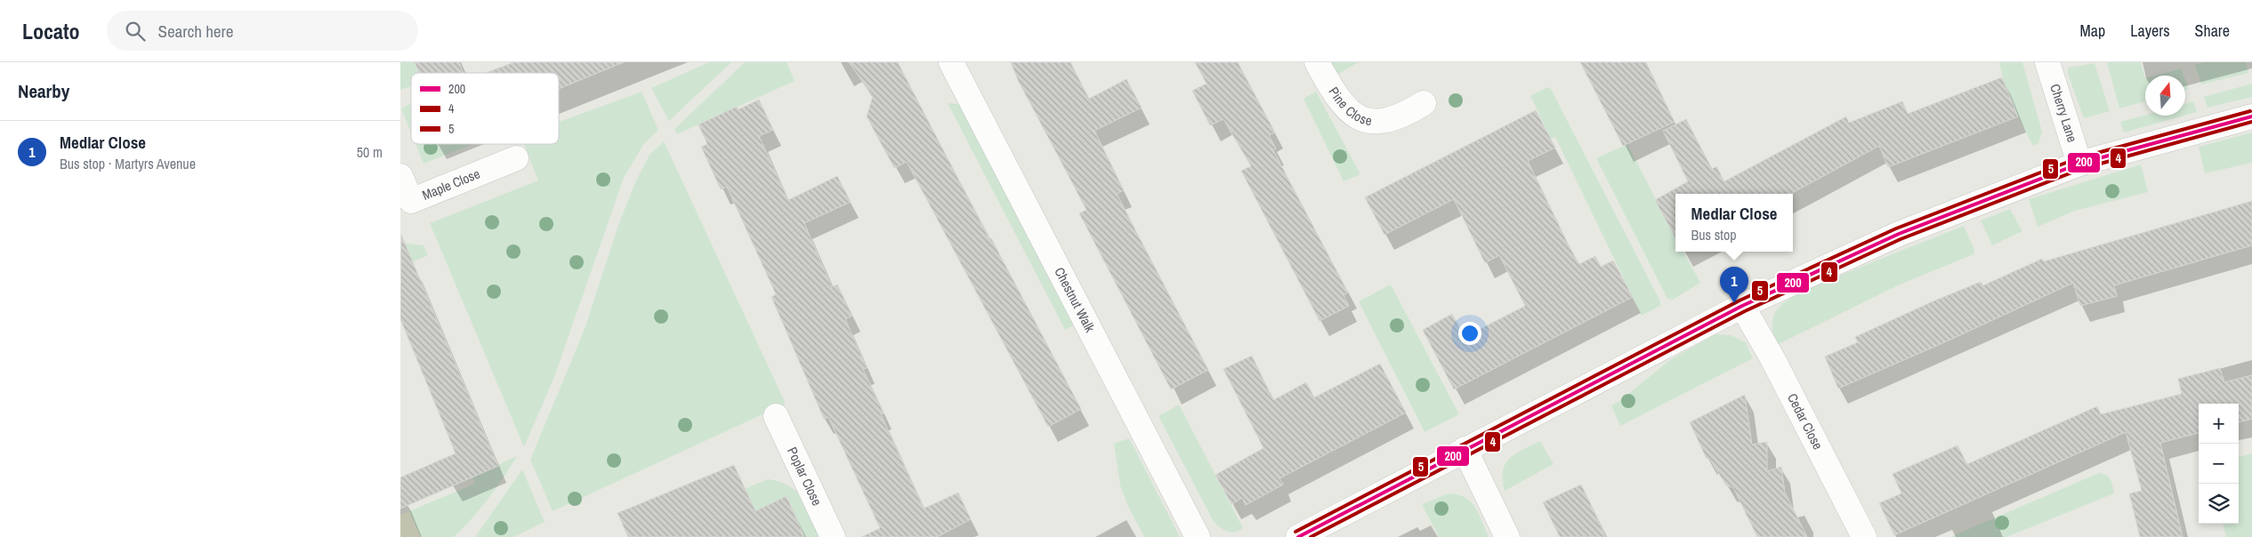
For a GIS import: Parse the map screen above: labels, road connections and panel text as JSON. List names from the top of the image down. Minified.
{"streets":{"street":["Pine Close","Cherry Lane","Maple Close","Chestnut Walk","Cedar Close","Poplar Close"]},"lines":["transit line 5","transit line 200","transit line 4"],"legend":["200","4","5"],"north":"top","page":{"header":"Locato","search":"Search here","nav":["Map","Layers","Share"],"heading":"Nearby","list":[{"mark":"1","name":"Medlar Close","note":"Bus stop · Martyrs Avenue","value":"50 m"}],"popup":["Medlar Close","Bus stop"],"pins":"1","map_buttons":["+","−"]}}
